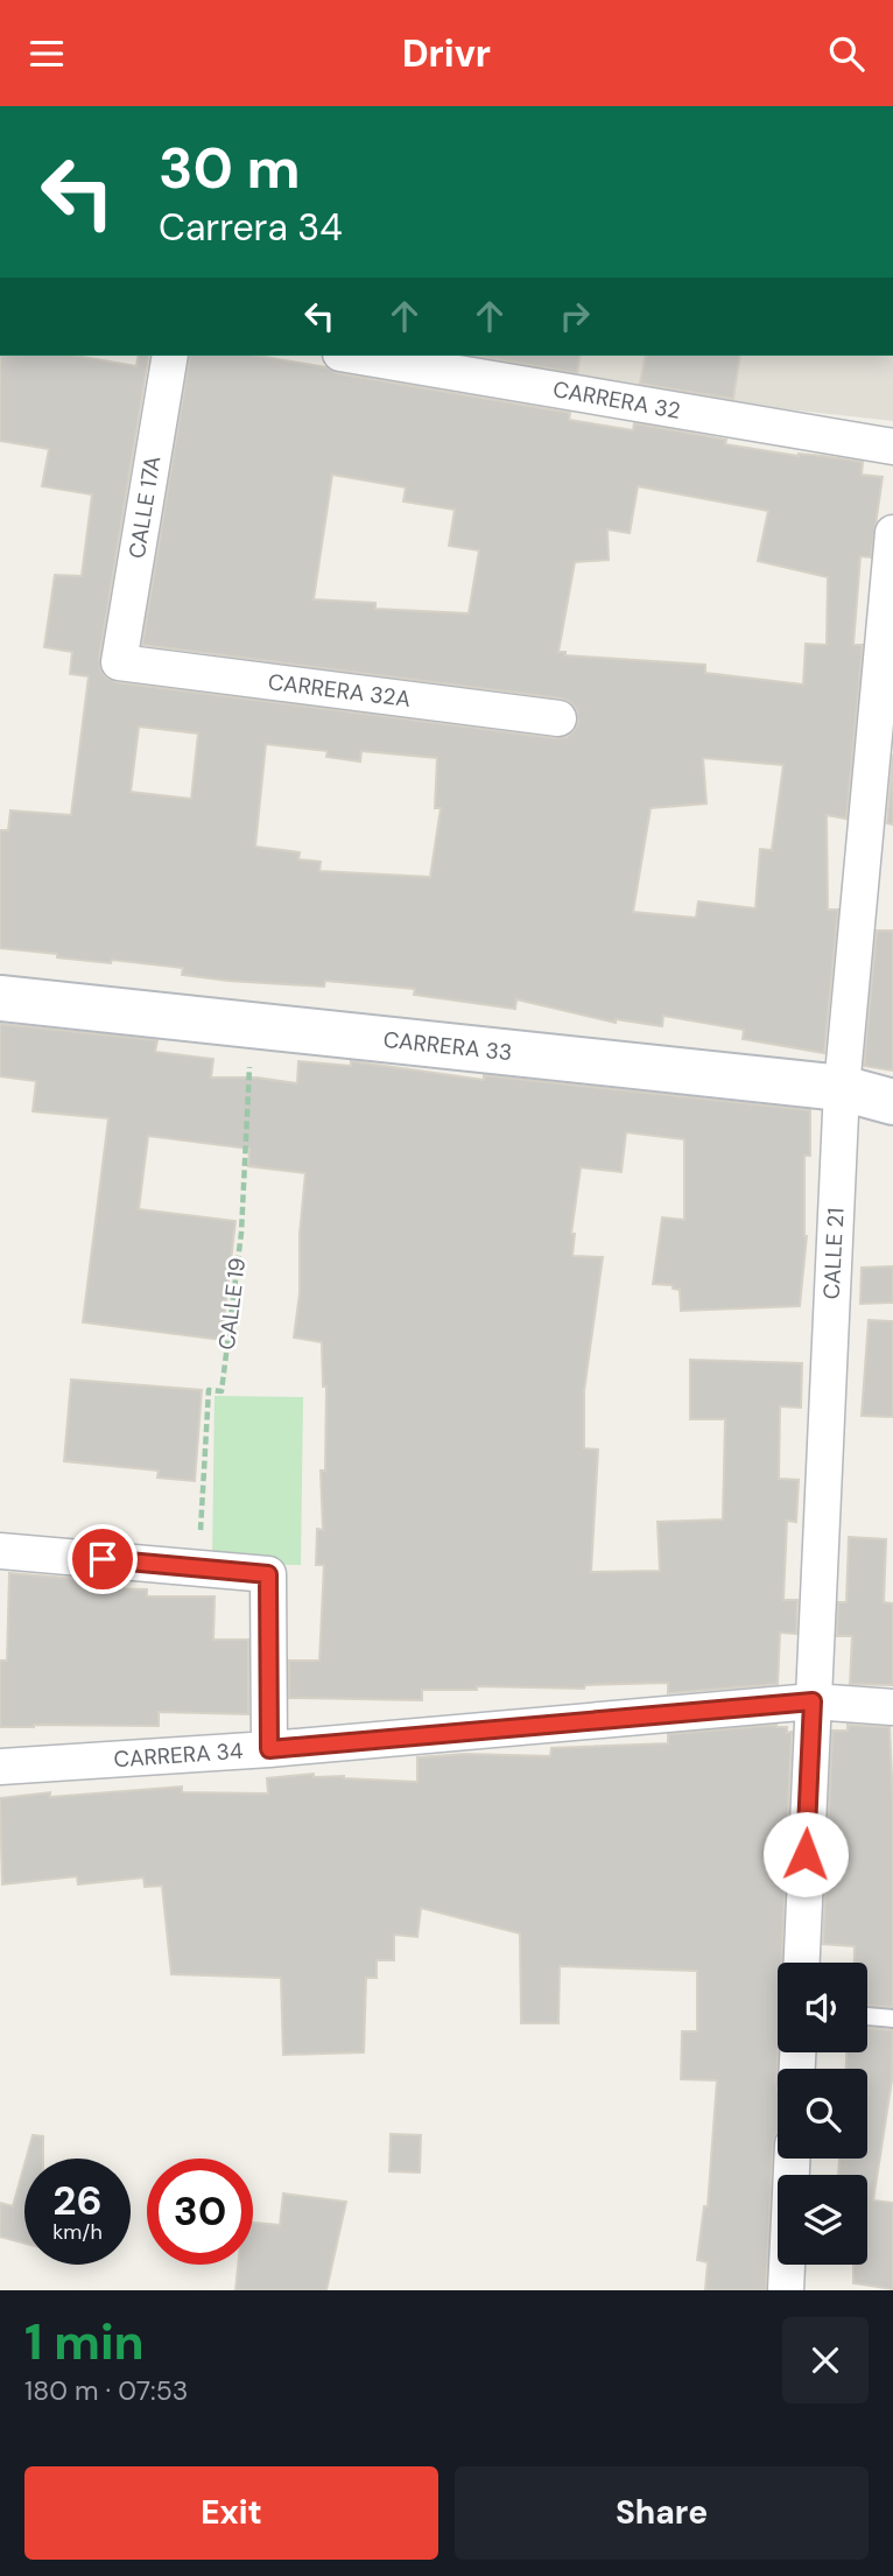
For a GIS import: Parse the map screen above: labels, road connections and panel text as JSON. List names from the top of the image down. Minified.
{"streets":{"street":["CARRERA 32","CALLE 17A","CARRERA 32A","CARRERA 33","CALLE 21","CARRERA 34"],"path":["CALLE 19"]},"crossings":[["CALLE 17A","CARRERA 32A"],["CARRERA 33","CALLE 21"],["CARRERA 33","CALLE 19"],["CALLE 21","CARRERA 34"]],"page":{"header":"Drivr","turn":["30 m","Carrera 34"],"speed":"26 km/h","limit":"30","heading":["1 min","180 m · 07:53"],"buttons":["Exit","Share"]}}
